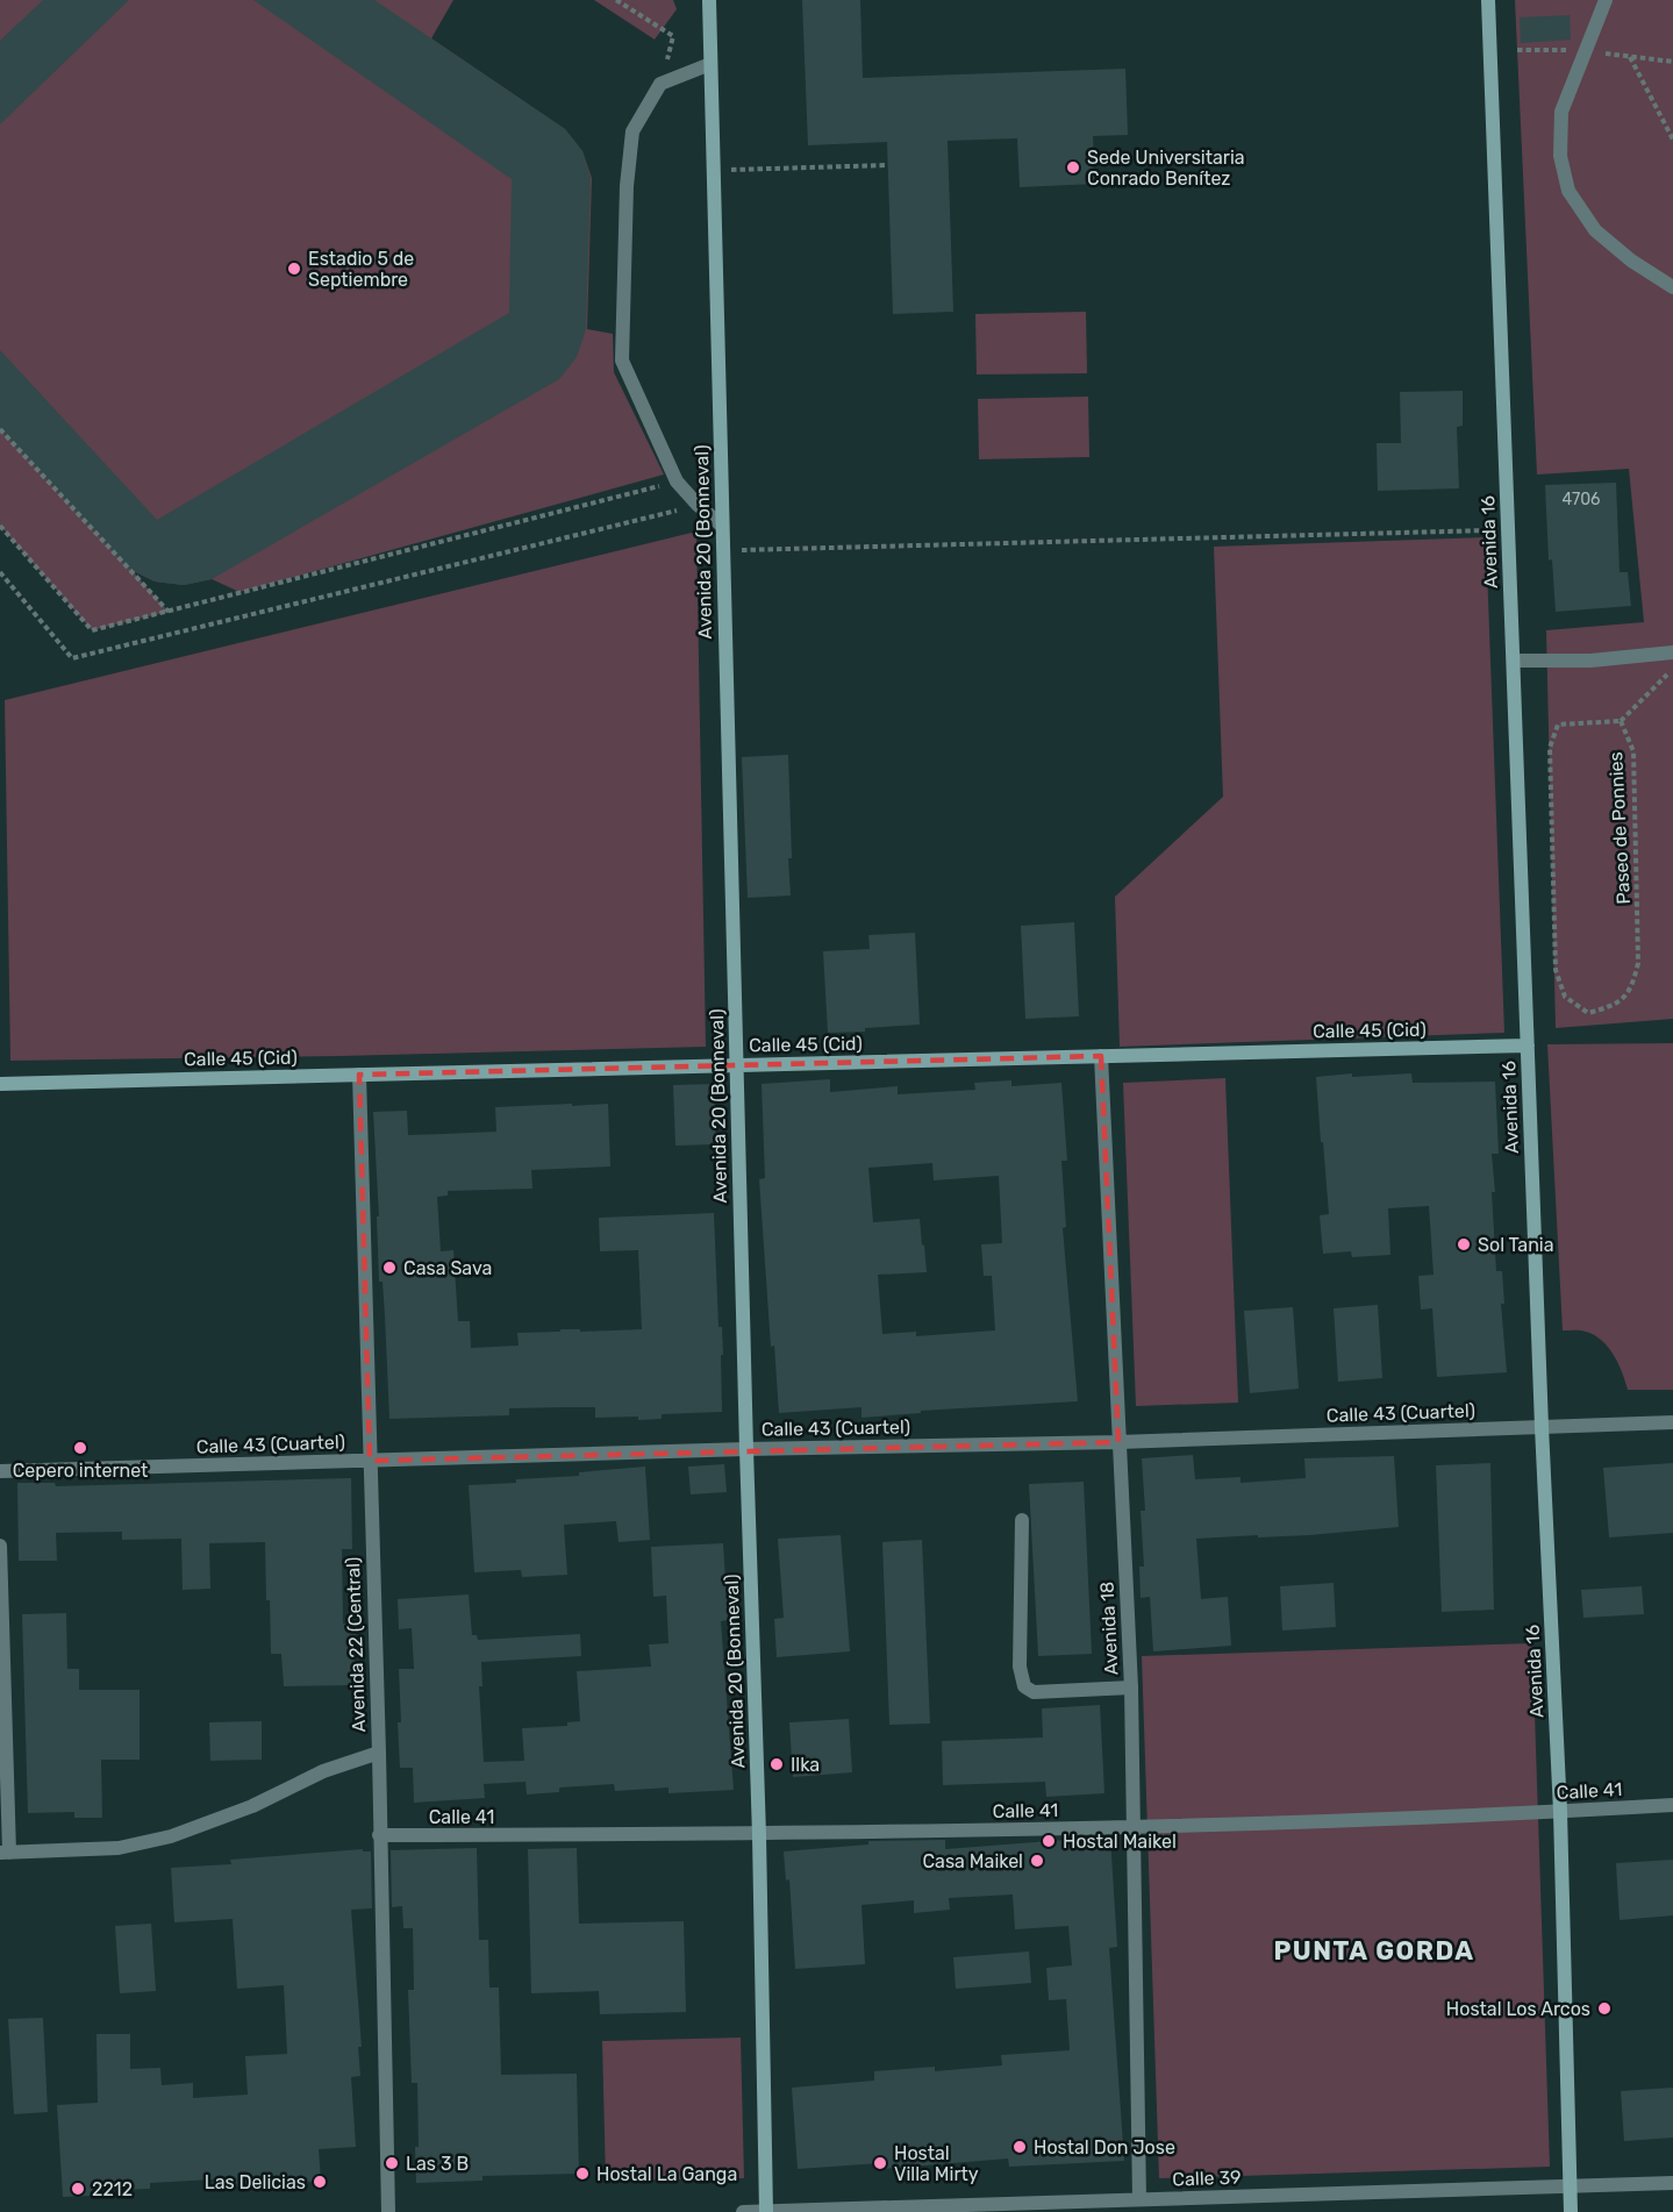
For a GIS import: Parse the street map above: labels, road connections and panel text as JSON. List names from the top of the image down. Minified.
{"streets":{"street":["Avenida 20 (Bonneval)","Avenida 16","Calle 45 (Cid)","Calle 43 (Cuartel)","Avenida 18","Avenida 22 (Central)","Calle 41","Calle 39"],"path":["Paseo de Ponnies"]},"crossings":[["Avenida 20 (Bonneval)","Calle 45 (Cid)"],["Avenida 20 (Bonneval)","Calle 43 (Cuartel)"],["Avenida 20 (Bonneval)","Calle 41"],["Avenida 20 (Bonneval)","Calle 39"],["Avenida 16","Calle 45 (Cid)"],["Avenida 16","Calle 43 (Cuartel)"],["Avenida 16","Calle 41"],["Avenida 16","Calle 39"],["Calle 45 (Cid)","Avenida 18"],["Calle 45 (Cid)","Avenida 22 (Central)"],["Calle 43 (Cuartel)","Avenida 18"],["Calle 43 (Cuartel)","Avenida 22 (Central)"],["Avenida 18","Calle 41"],["Avenida 18","Calle 39"],["Avenida 22 (Central)","Calle 41"]],"districts":["PUNTA GORDA"],"places":["Sede Universitaria Conrado Benítez","Estadio 5 de Septiembre","Sol Tania","Casa Sava","Cepero internet","Ilka","Hostal Maikel","Casa Maikel","Hostal Los Arcos","Hostal Don Jose","Las 3 B","Hostal Villa Mirty","Hostal La Ganga","Las Delicias","2212"],"house_numbers":["4706"]}
